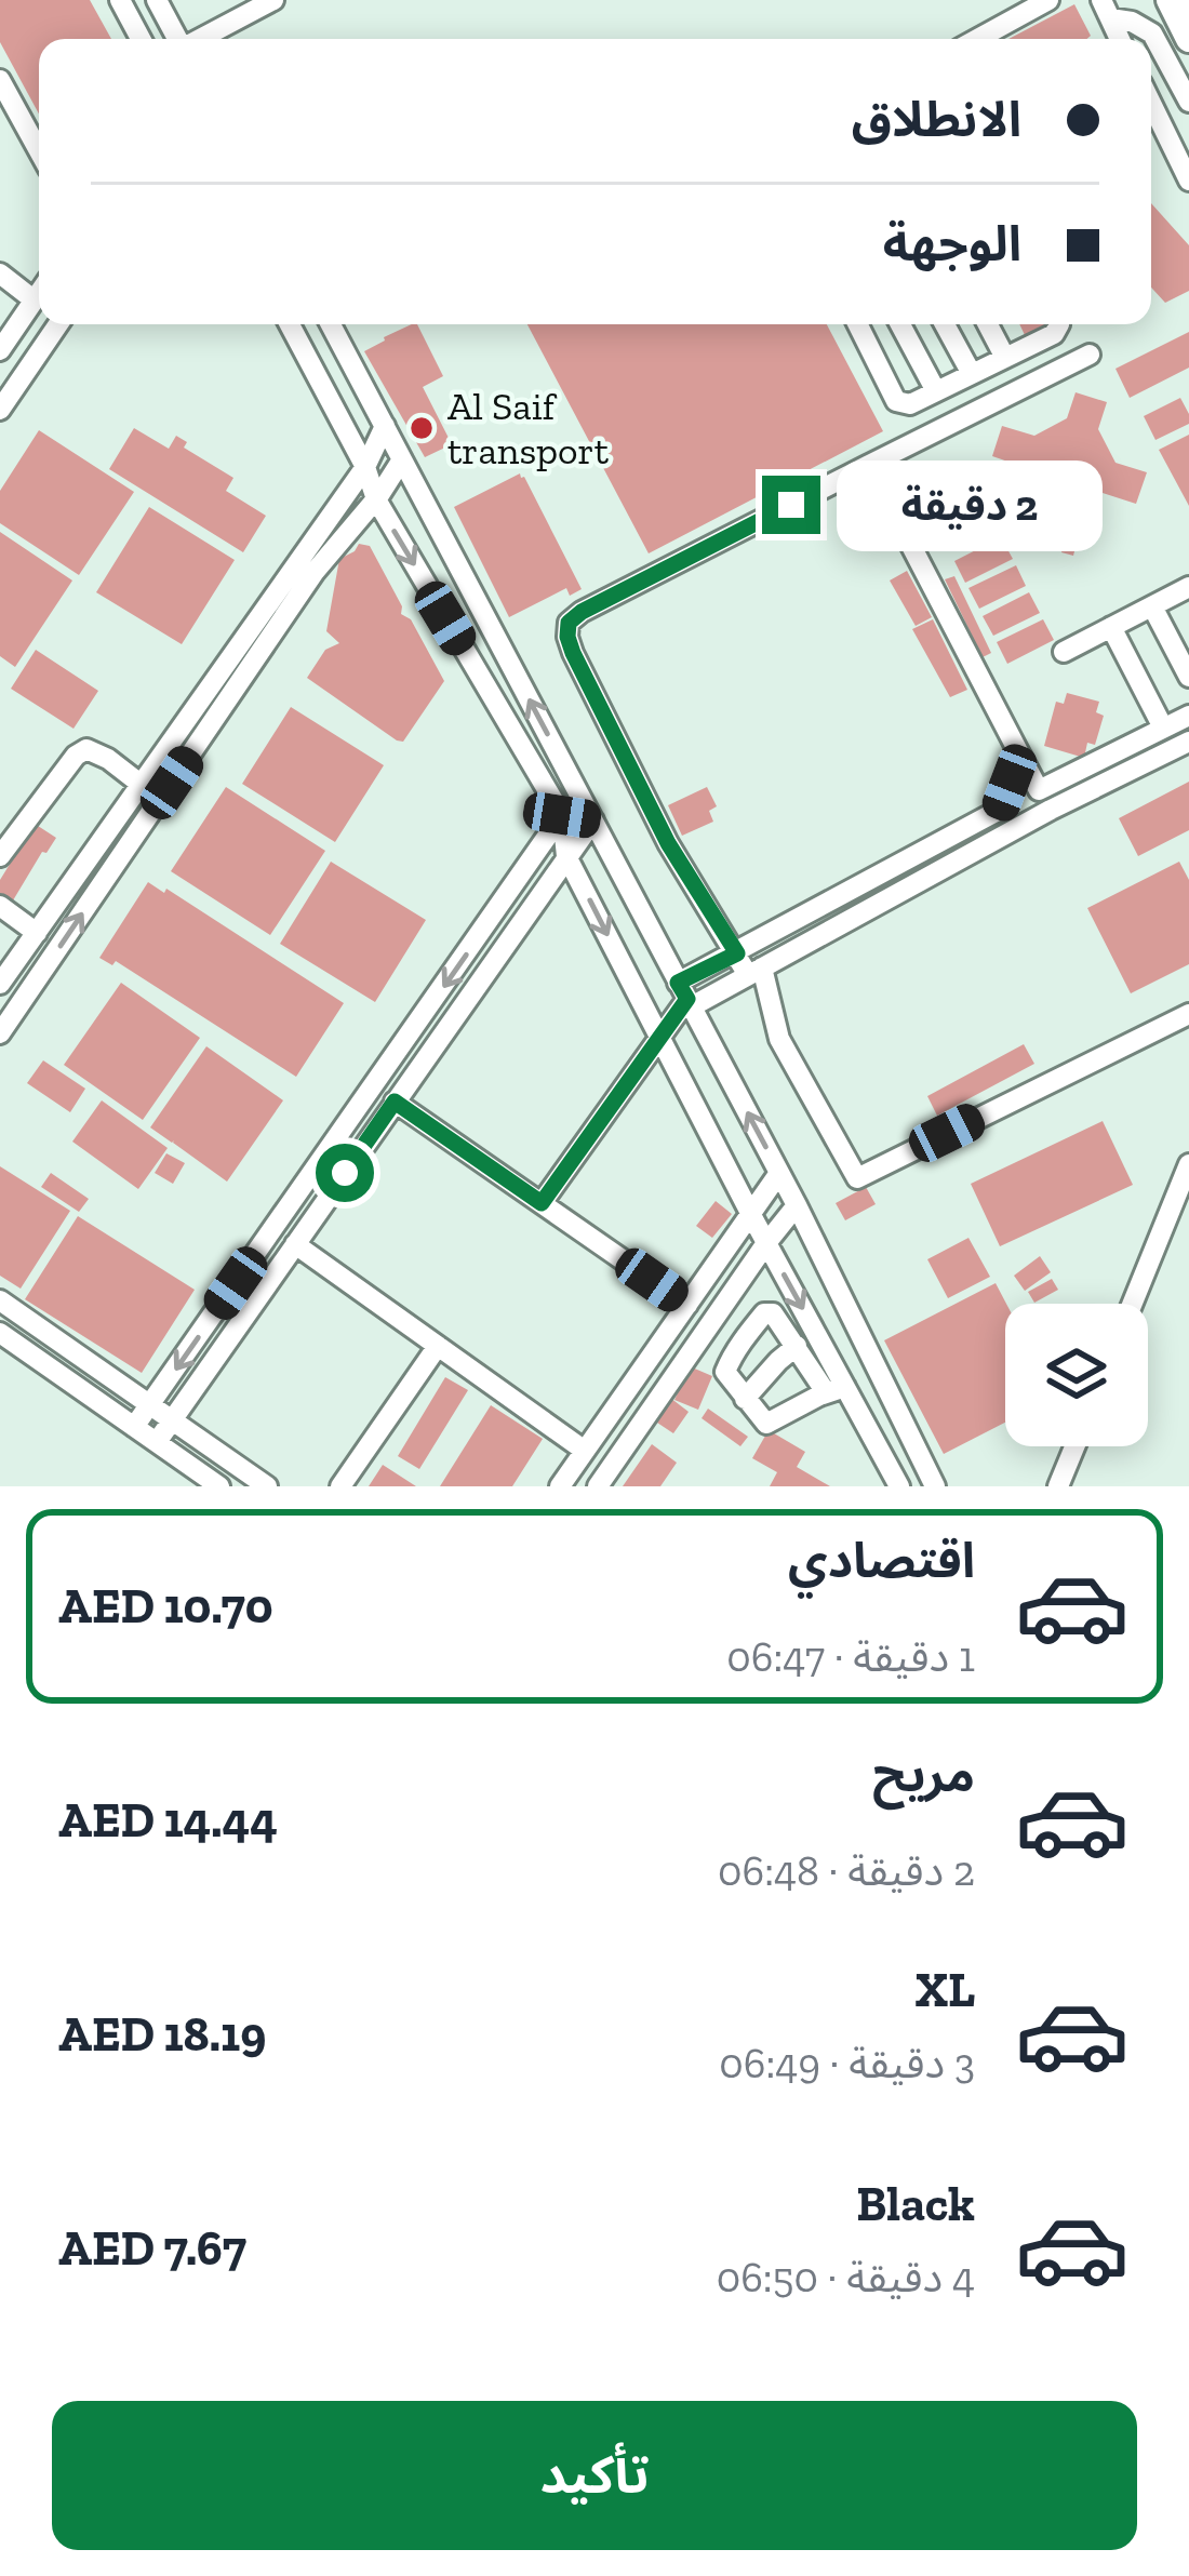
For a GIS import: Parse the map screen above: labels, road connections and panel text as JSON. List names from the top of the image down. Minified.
{"places":["Al Saif transport"],"page":{"banner":["الانطلاق","الوجهة"],"bubble":"2 دقيقة","list":[{"name":"اقتصادي","note":"1 دقيقة · 06:47","value":"AED 10.70"},{"name":"مريح","note":"2 دقيقة · 06:48","value":"AED 14.44"},{"name":"XL","note":"3 دقيقة · 06:49","value":"AED 18.19"},{"name":"Black","note":"4 دقيقة · 06:50","value":"AED 7.67"}],"buttons":"تأكيد"}}
